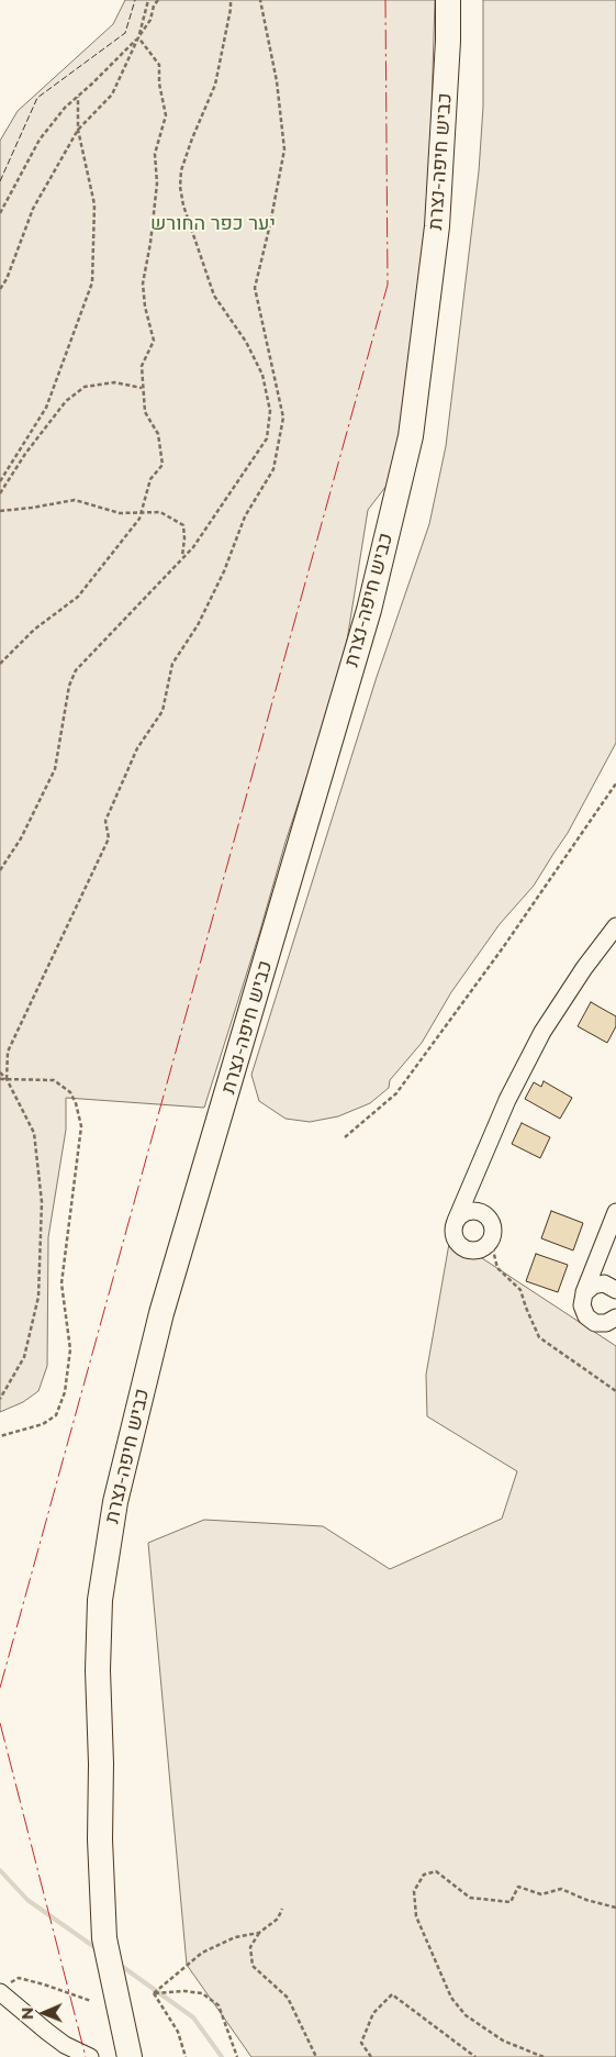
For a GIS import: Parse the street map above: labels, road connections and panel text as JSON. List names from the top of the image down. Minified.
{"streets":{"highway":["כביש חיפה-נצרת"]},"parks":["יער כפר החורש"],"north":"left"}
